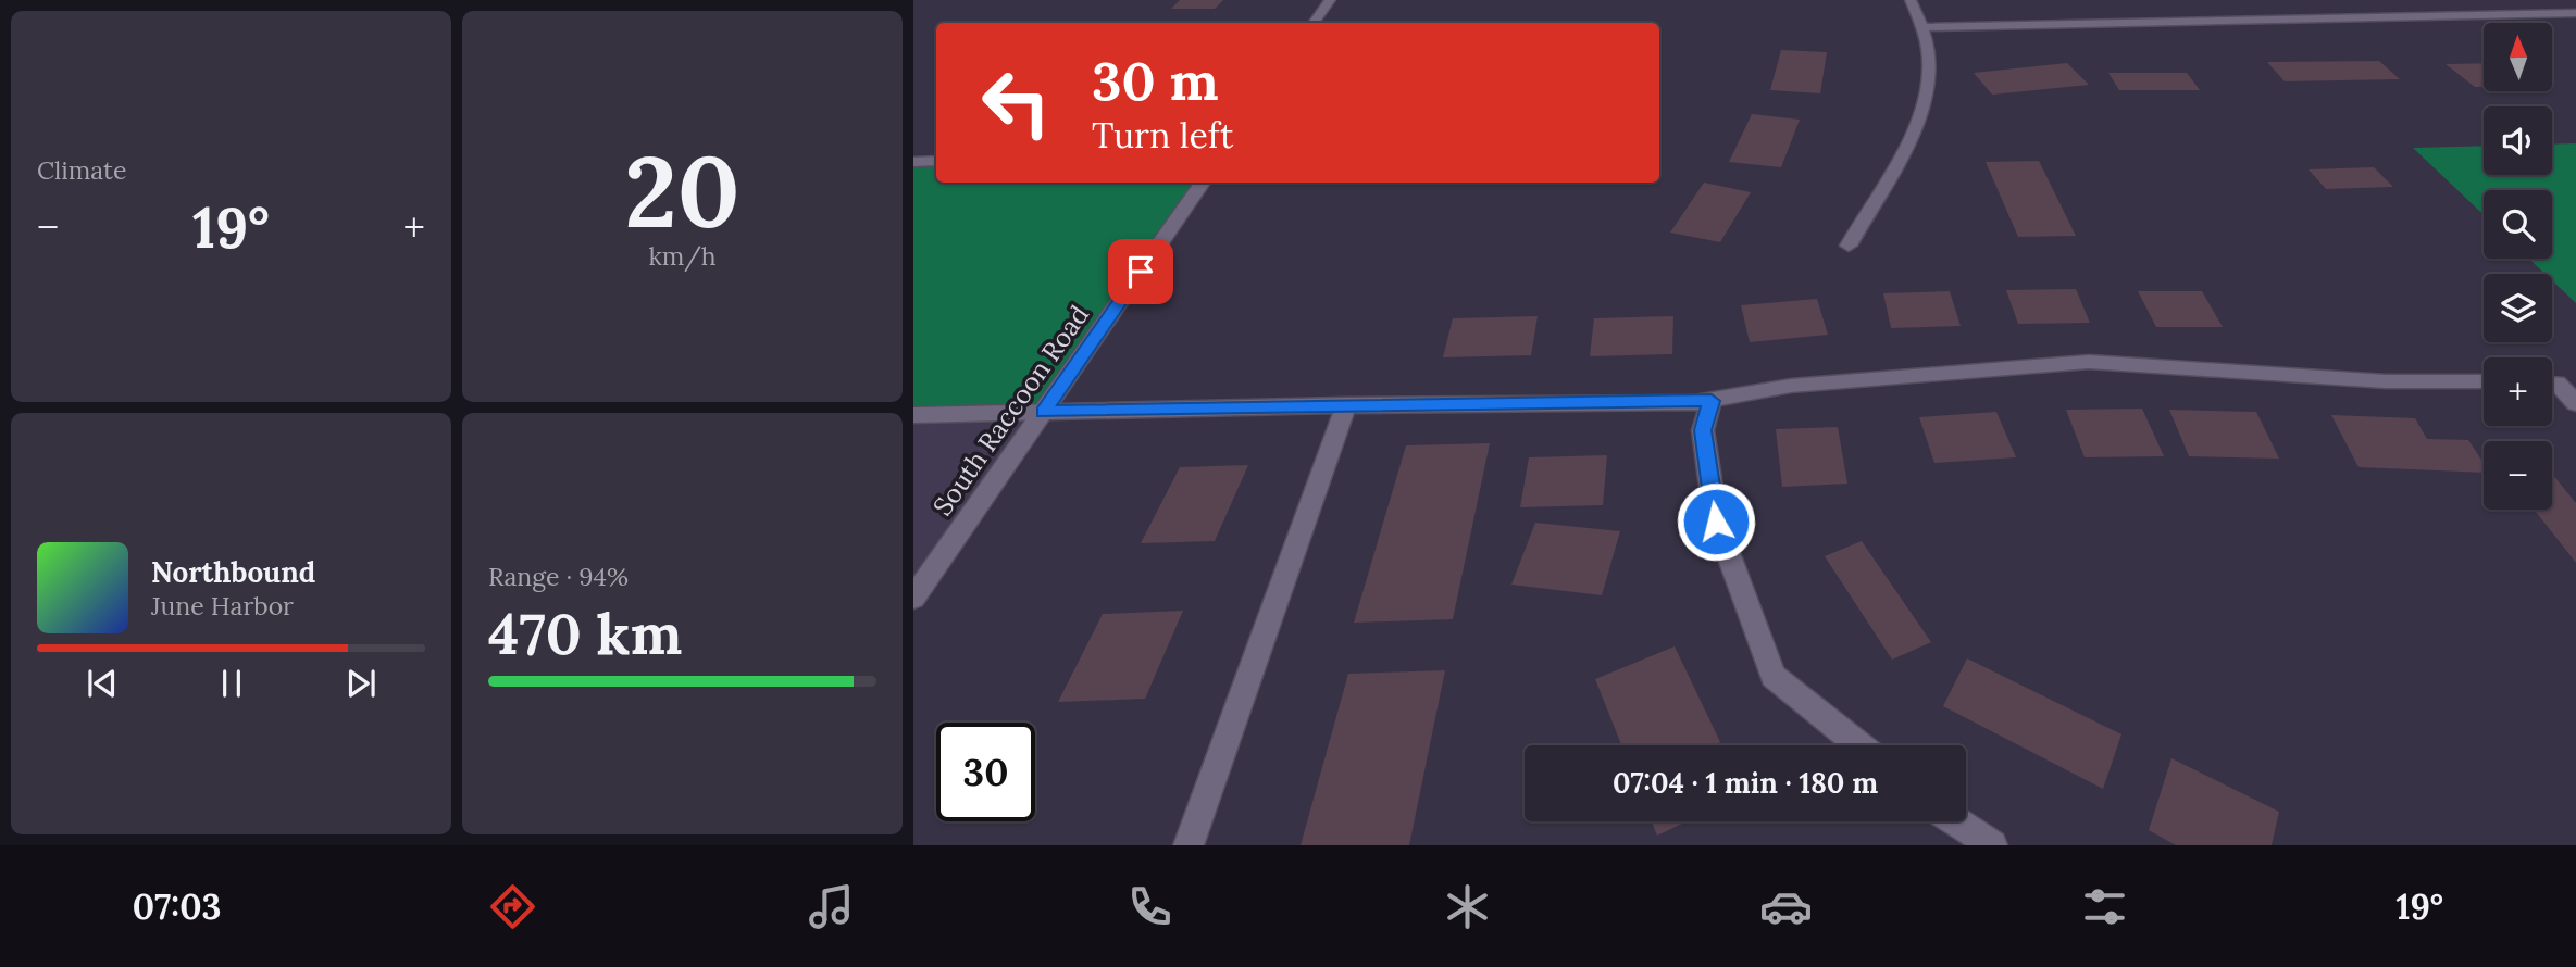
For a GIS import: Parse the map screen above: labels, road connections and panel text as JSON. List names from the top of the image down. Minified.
{"streets":{"street":["South Raccoon Road"]},"north":"top","page":{"tile":["Climate",["20","km/h"],["Range · 94%","470 km"]],"map_buttons":["+","−"],"turn":["30 m","Turn left"],"heat":["−","19°","+"],"song":["Northbound","June Harbor"],"limit":"30","trip":"07:04 · 1 min · 180 m","tabs":["07:03","19°"]}}
